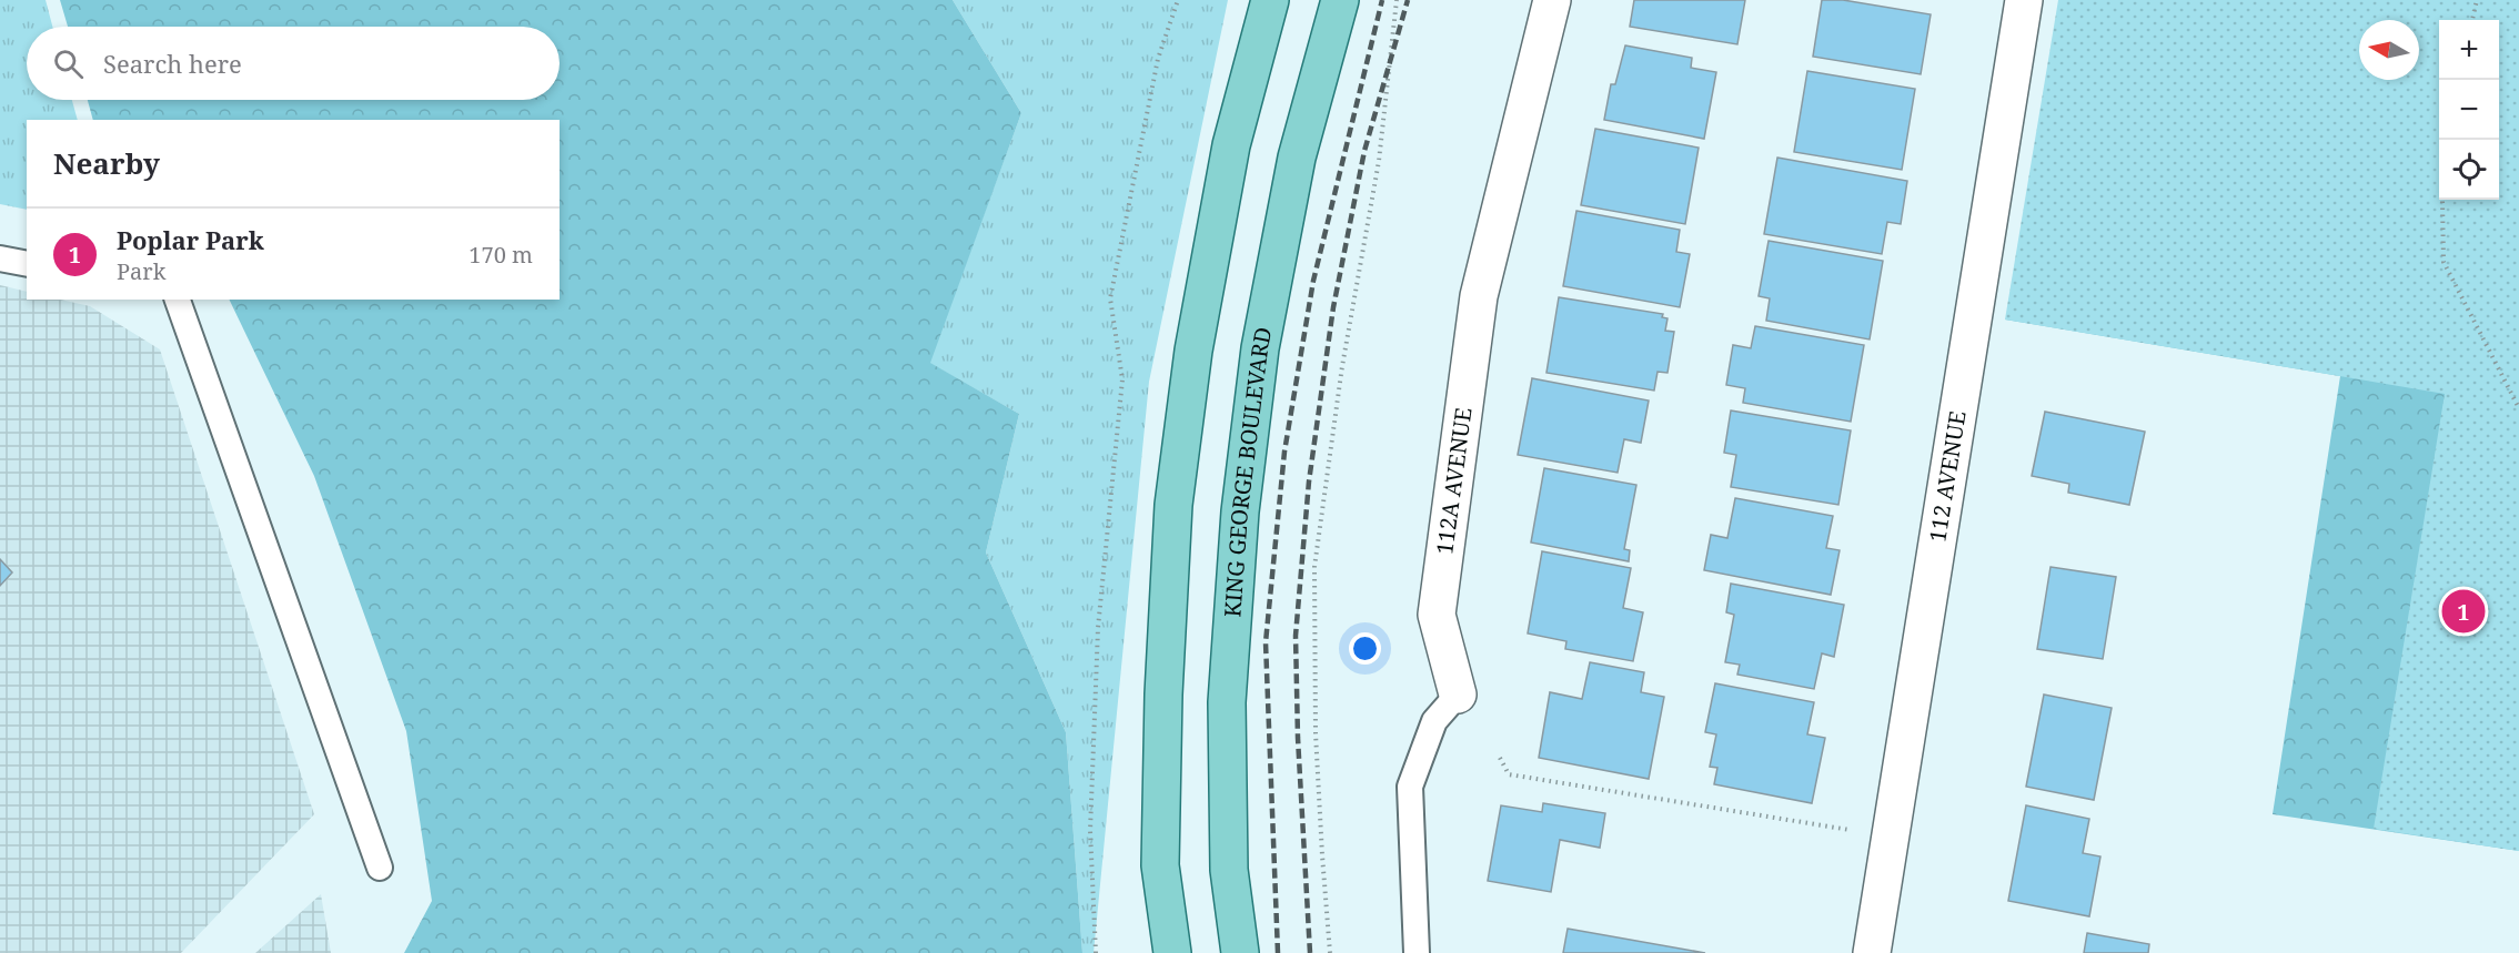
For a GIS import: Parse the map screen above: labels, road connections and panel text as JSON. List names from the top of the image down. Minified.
{"streets":{"main road":["KING GEORGE BOULEVARD"],"street":["112 AVENUE","112A AVENUE"]},"north":"left","page":{"map_buttons":["+","−"],"search":"Search here","heading":"Nearby","list":[{"mark":"1","name":"Poplar Park","note":"Park","value":"170 m"}],"pins":"1"}}
